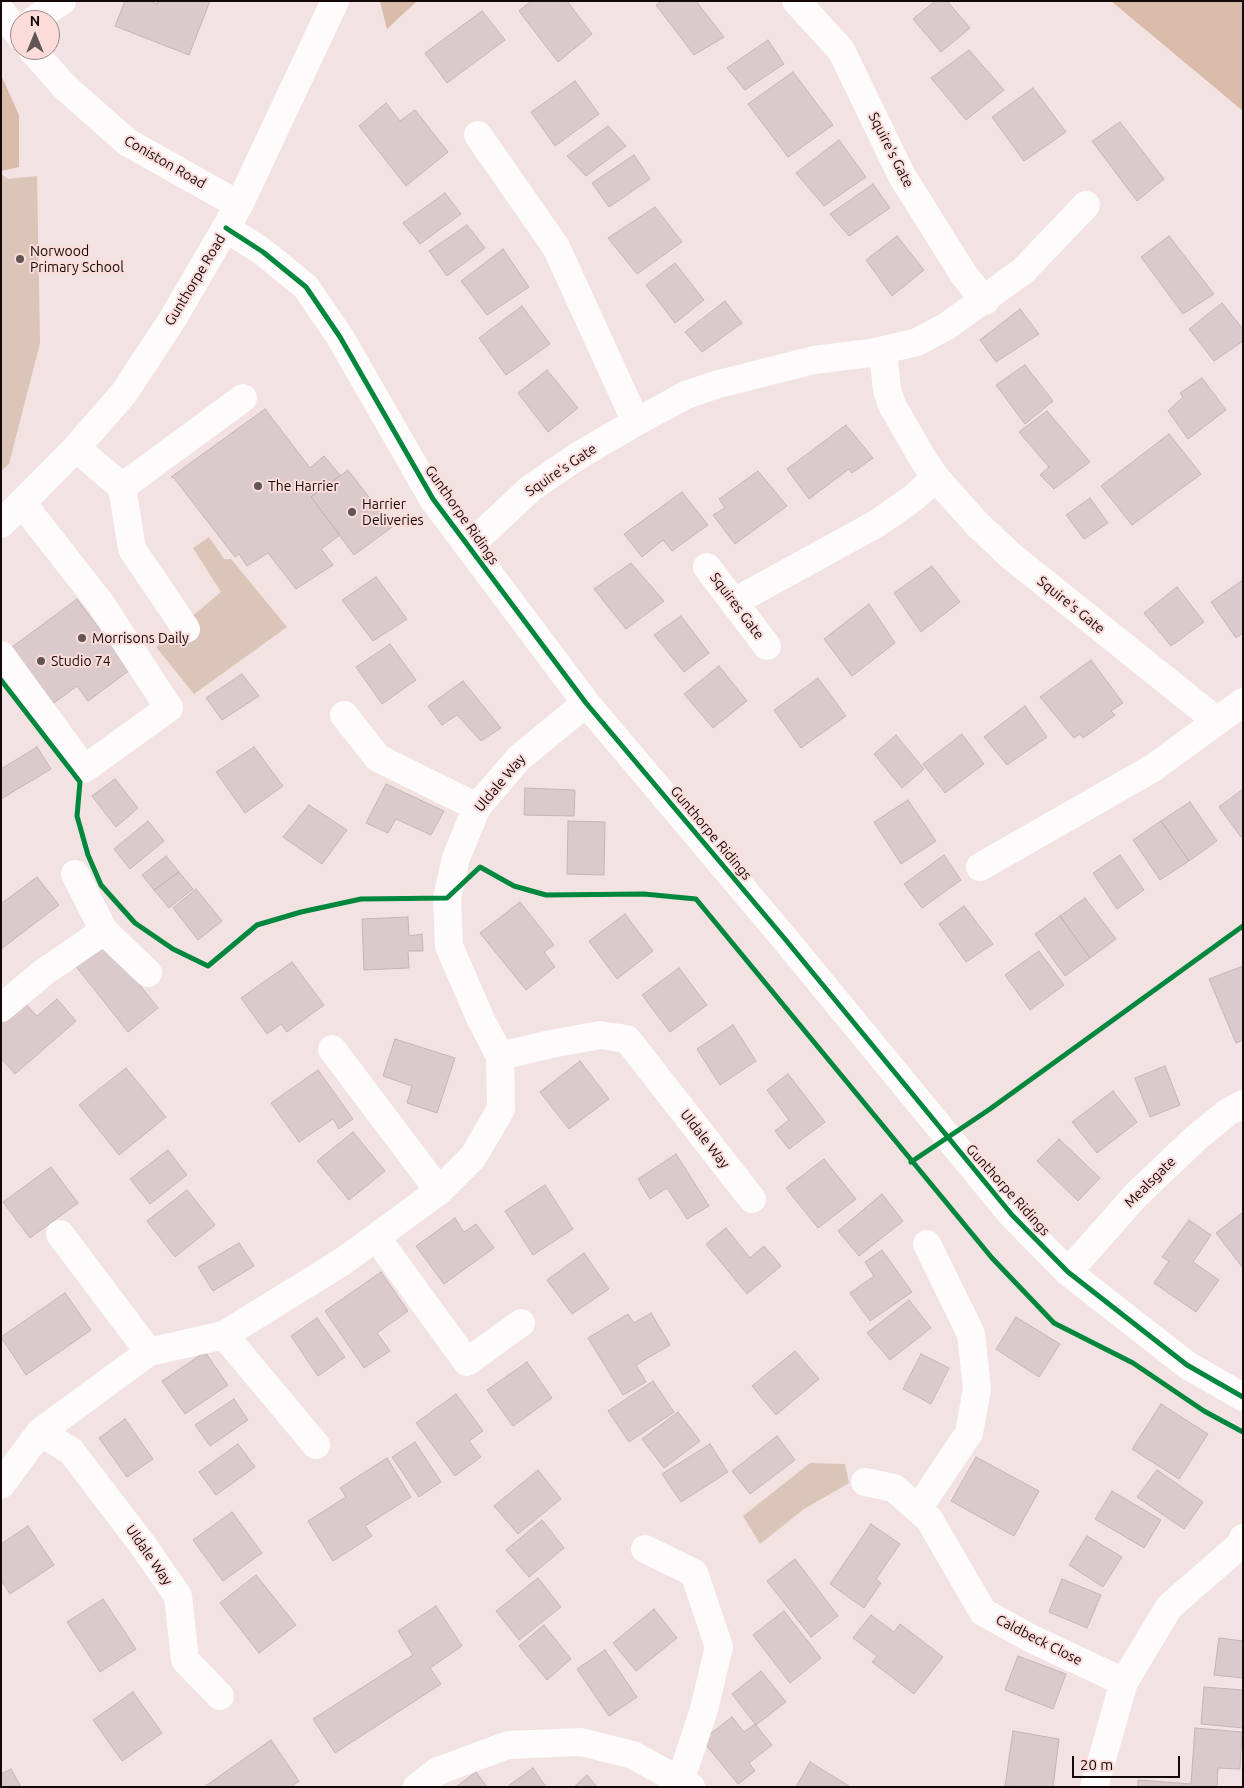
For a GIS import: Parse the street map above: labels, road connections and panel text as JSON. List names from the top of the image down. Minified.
{"streets":{"street":["Squire's Gate","Coniston Road","Gunthorpe Road","Gunthorpe Ridings","Squires Gate","Uldale Way","Mealsgate","Caldbeck Close"]},"crossings":[["Squire's Gate","Gunthorpe Ridings"],["Coniston Road","Gunthorpe Road"],["Coniston Road","Gunthorpe Ridings"],["Gunthorpe Road","Gunthorpe Ridings"],["Gunthorpe Ridings","Uldale Way"],["Gunthorpe Ridings","Mealsgate"]],"places":["Norwood Primary School","The Harrier","Harrier Deliveries","Morrisons Daily","Studio 74"],"scale_bar":"20 m","north":"top"}
